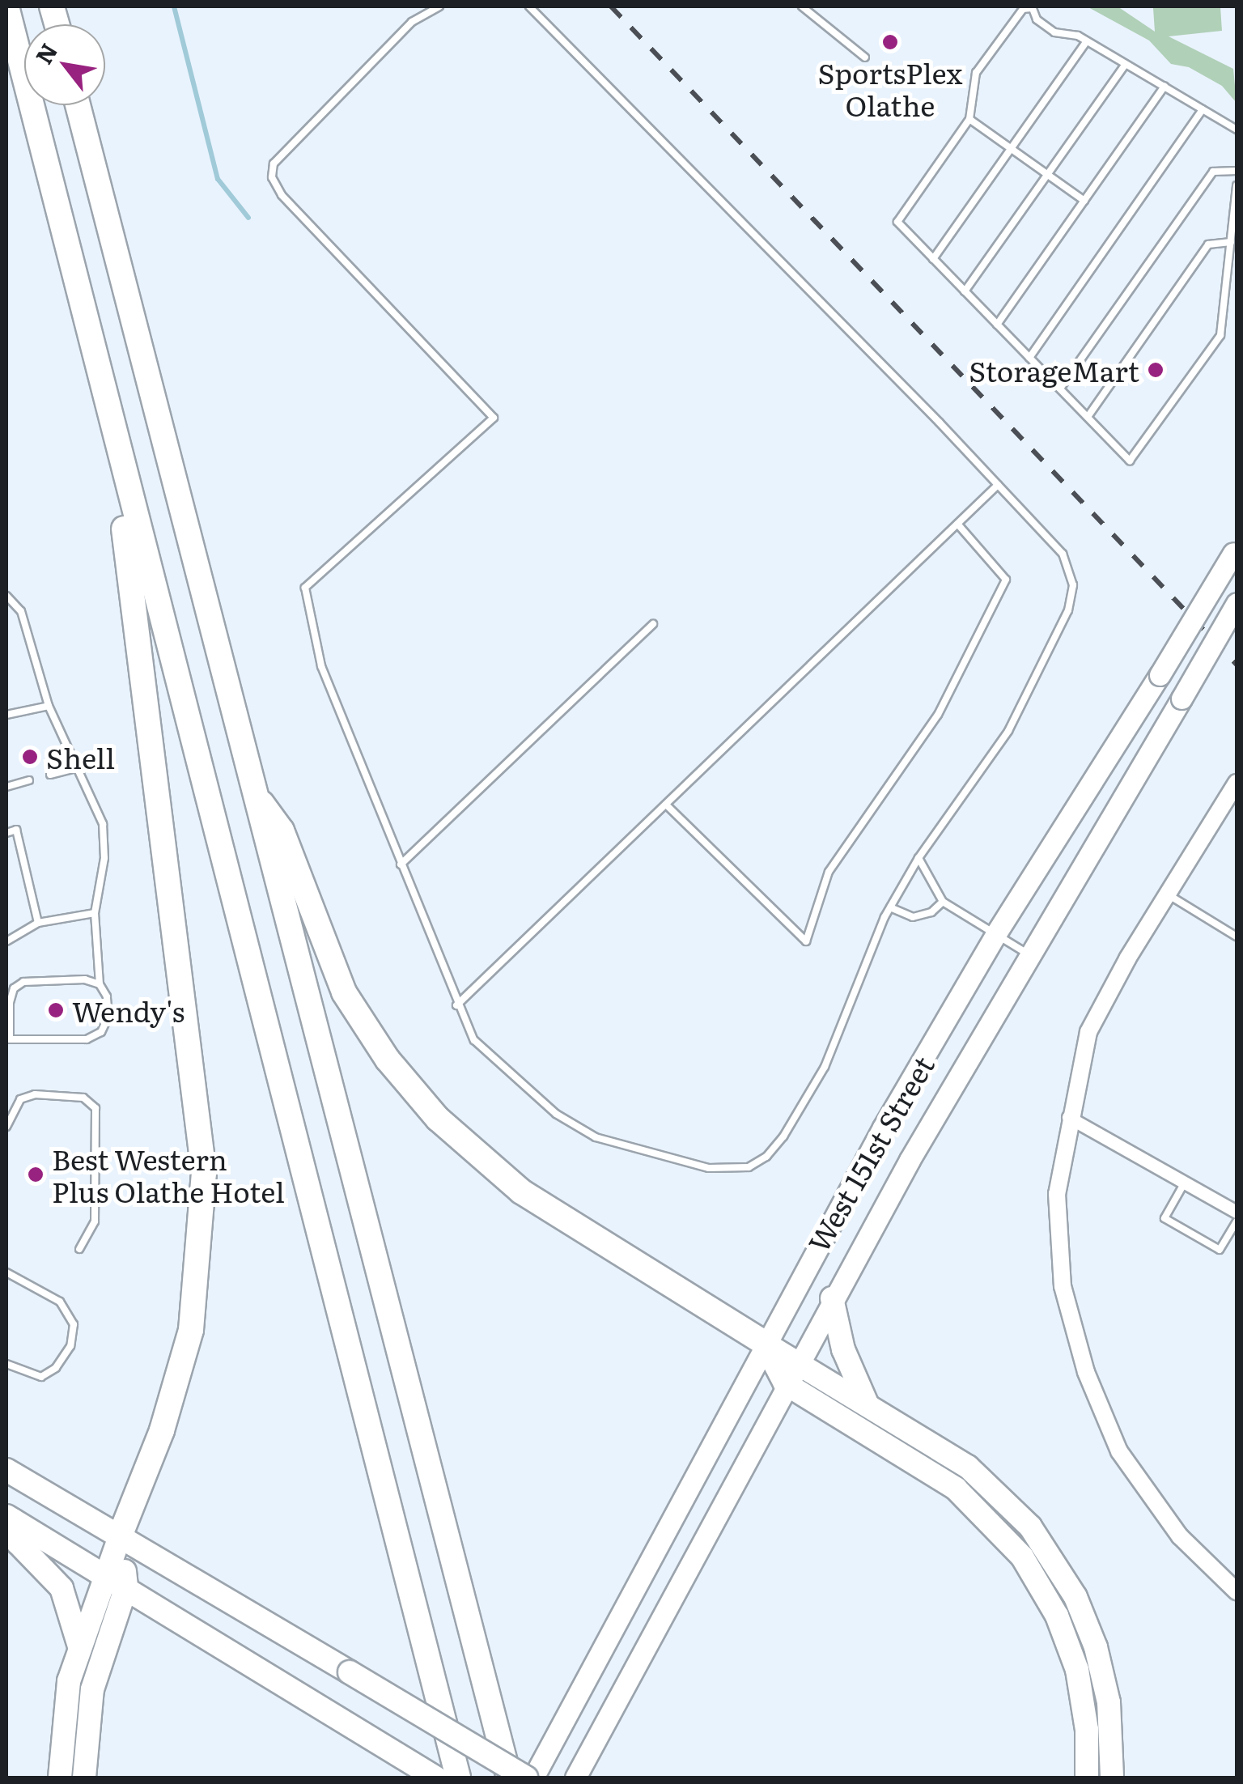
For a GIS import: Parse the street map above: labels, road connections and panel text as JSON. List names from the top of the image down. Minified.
{"streets":{"main road":["West 151st Street"]},"places":["SportsPlex Olathe","StorageMart","Shell","Wendy's","Best Western Plus Olathe Hotel"],"north":"top left"}
